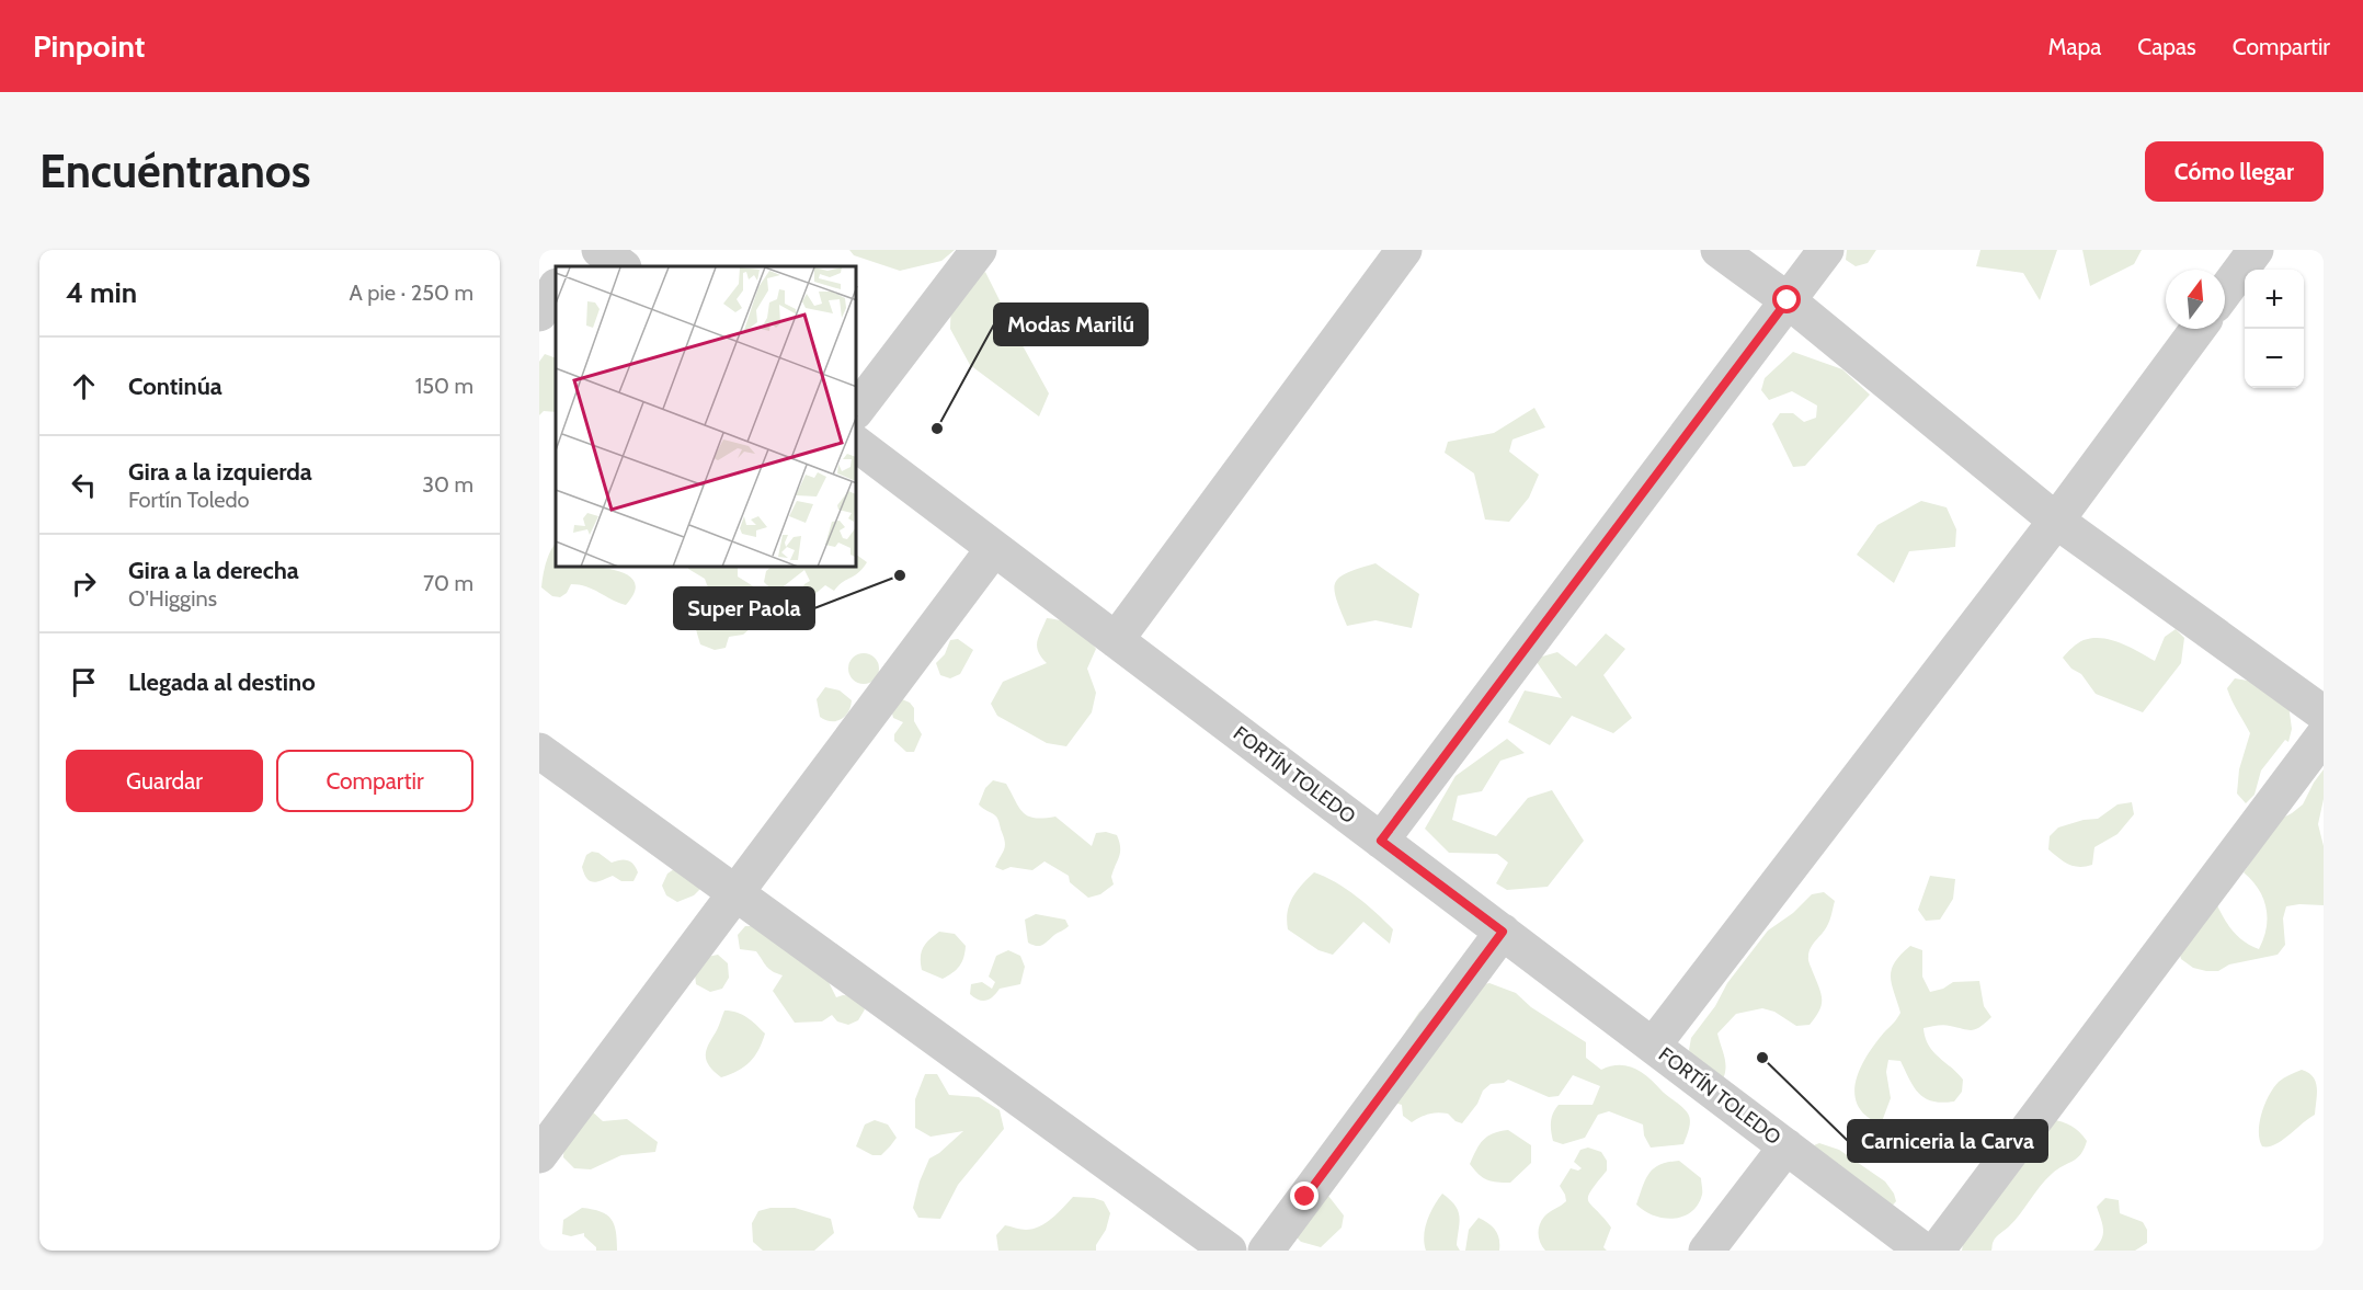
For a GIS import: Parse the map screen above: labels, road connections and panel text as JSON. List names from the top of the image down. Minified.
{"streets":{"street":["FORTÍN TOLEDO"]},"places":["Modas Marilú","Super Paola","Carniceria la Carva"],"north":"top","page":{"header":"Pinpoint","nav":["Mapa","Capas","Compartir"],"buttons":["Cómo llegar",["Guardar","Compartir"]],"title":"Encuéntranos","heading":["4 min","A pie · 250 m"],"map_buttons":["+","−"],"list":[["Continúa","150 m"],["Gira a la izquierda","Fortín Toledo","30 m"],["Gira a la derecha","O'Higgins","70 m"],"Llegada al destino"]}}
